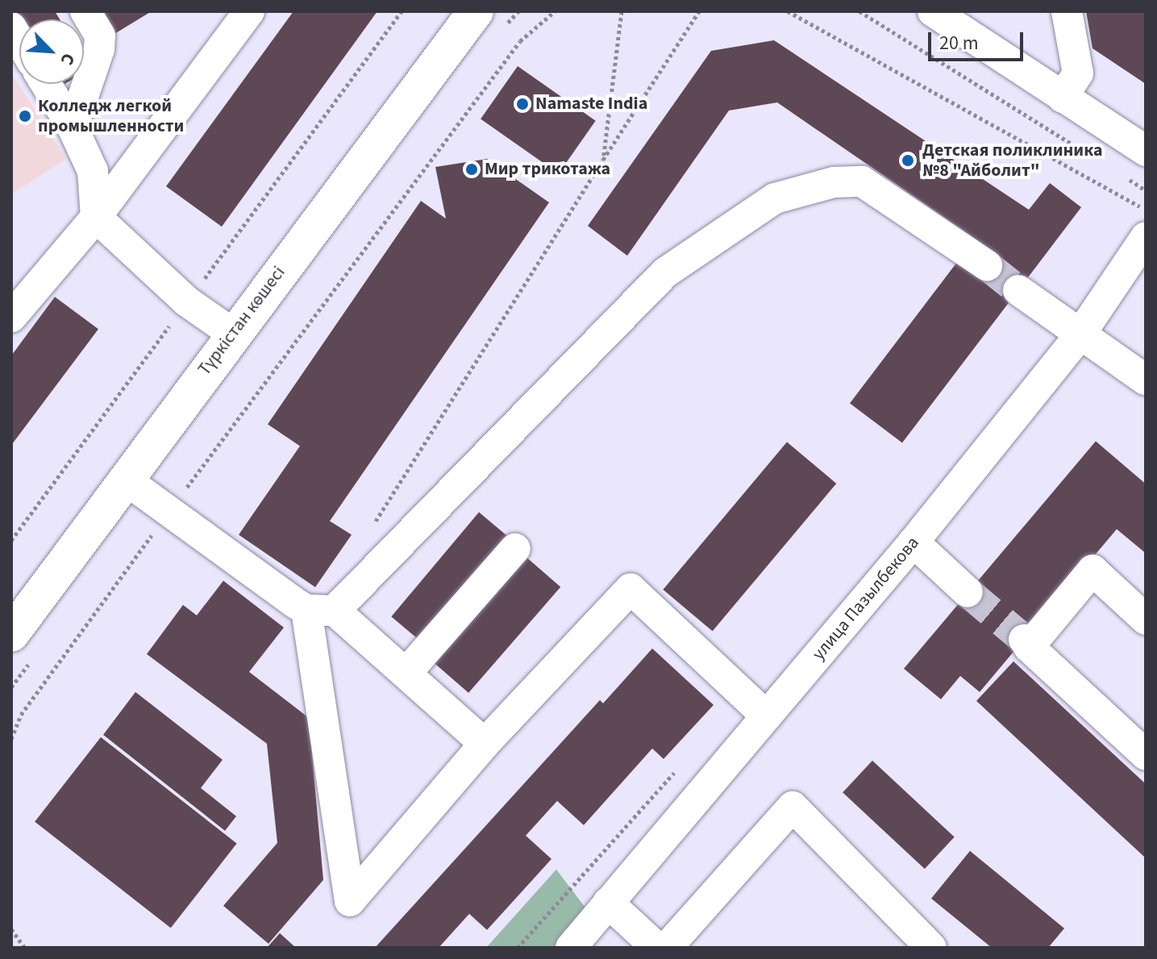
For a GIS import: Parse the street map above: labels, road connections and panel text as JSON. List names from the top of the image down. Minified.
{"streets":{"main road":["Түркістан көшесі"],"street":["улица Пазылбекова"]},"places":["Namaste India","Колледж легкой промышленности","Детская поликлиника №8 \"Айболит\"","Мир трикотажа"],"scale_bar":"20 m","north":"bottom right"}
